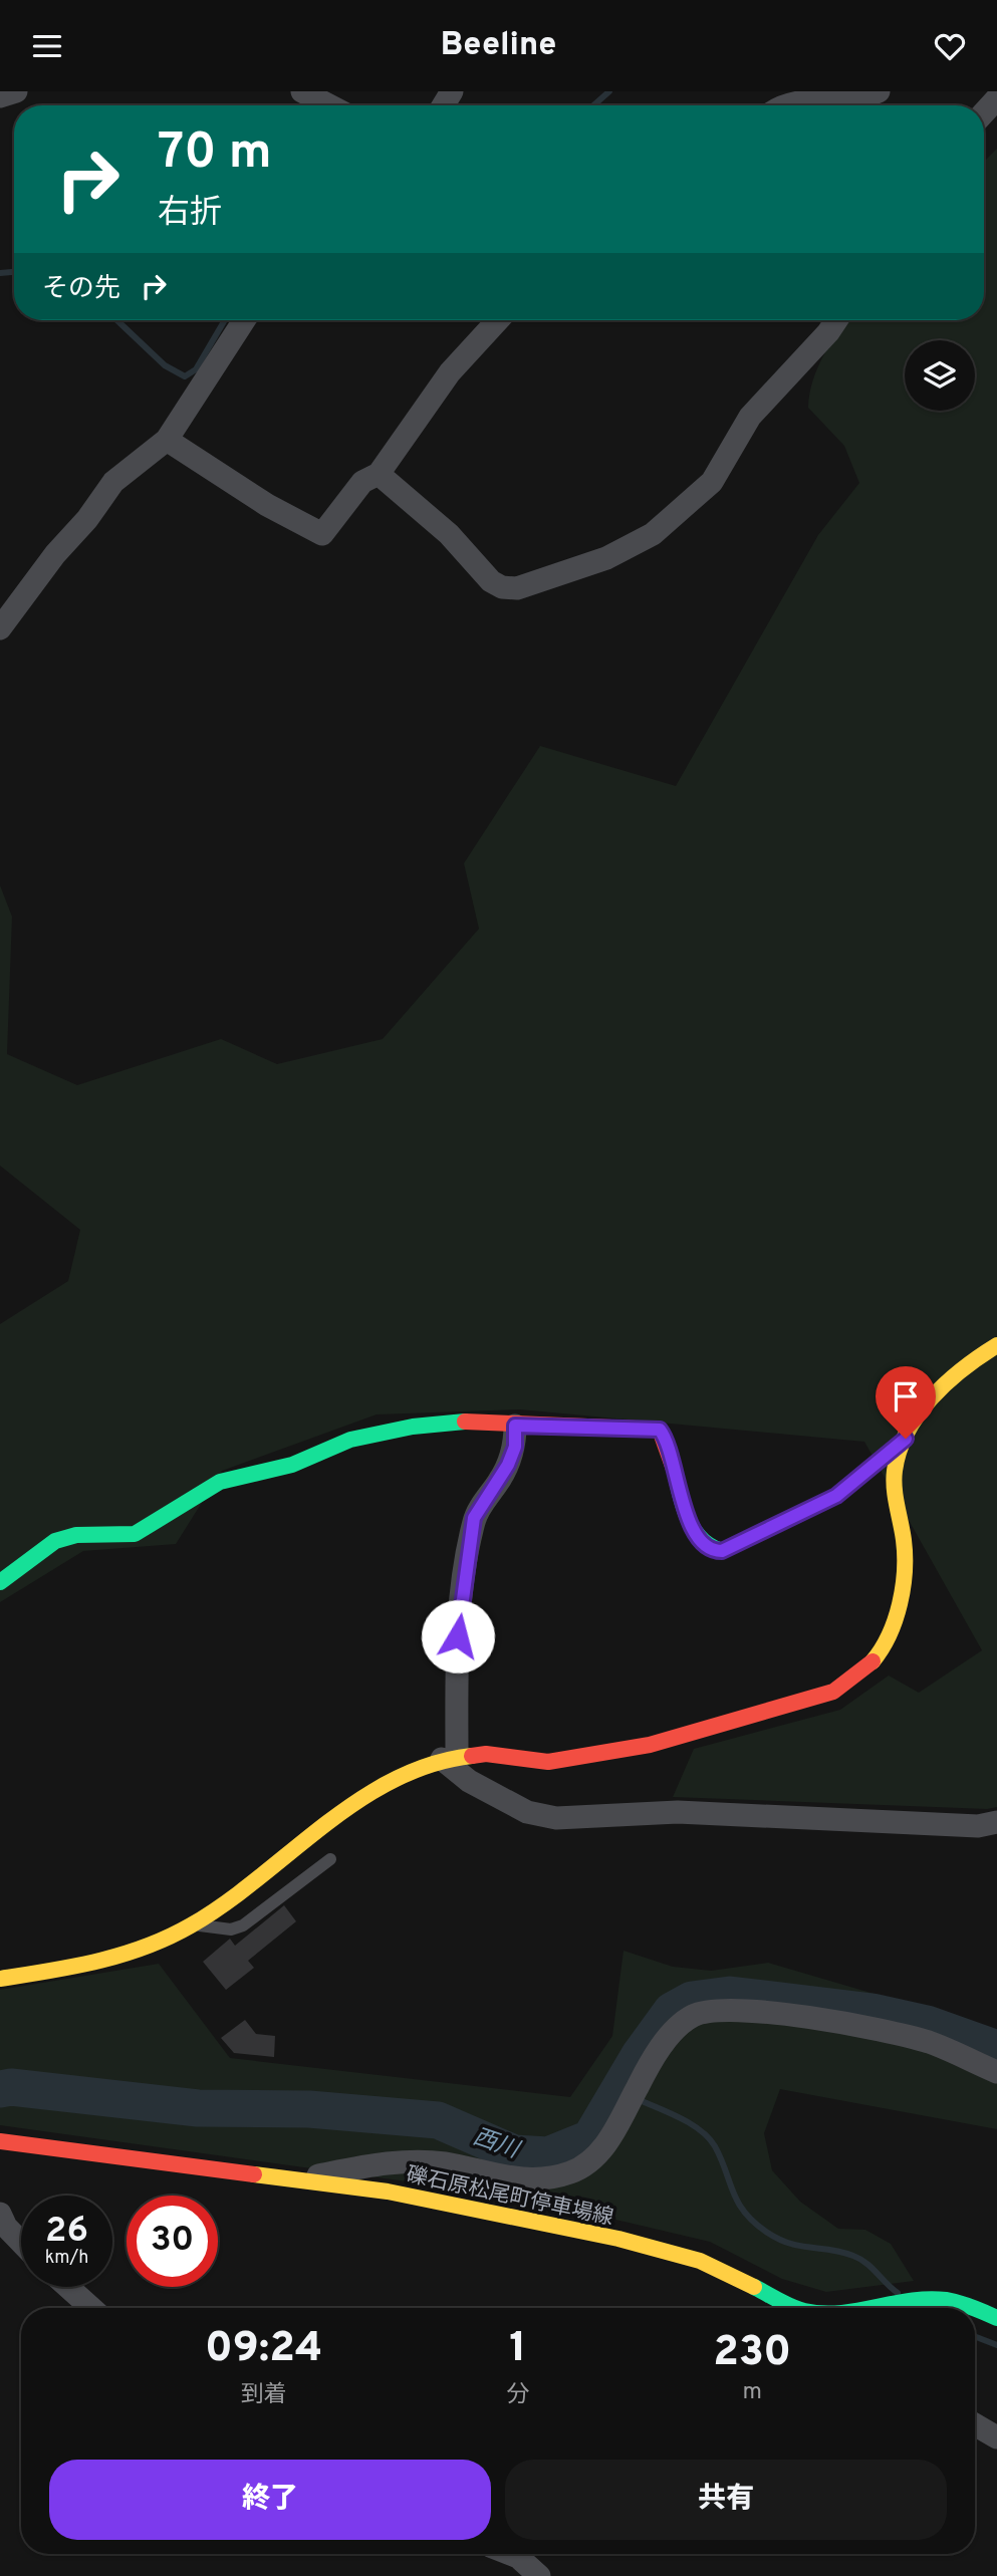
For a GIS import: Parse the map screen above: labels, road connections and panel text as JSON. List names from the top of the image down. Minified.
{"streets":{"street":["礫石原松尾町停車場線"]},"water":["西川"],"page":{"header":"Beeline","turn":["70 m","右折"],"then":"その先","speed":"26 km/h","limit":"30","eta":["09:24","到着","1","分","230","m"],"buttons":["終了","共有"]}}
